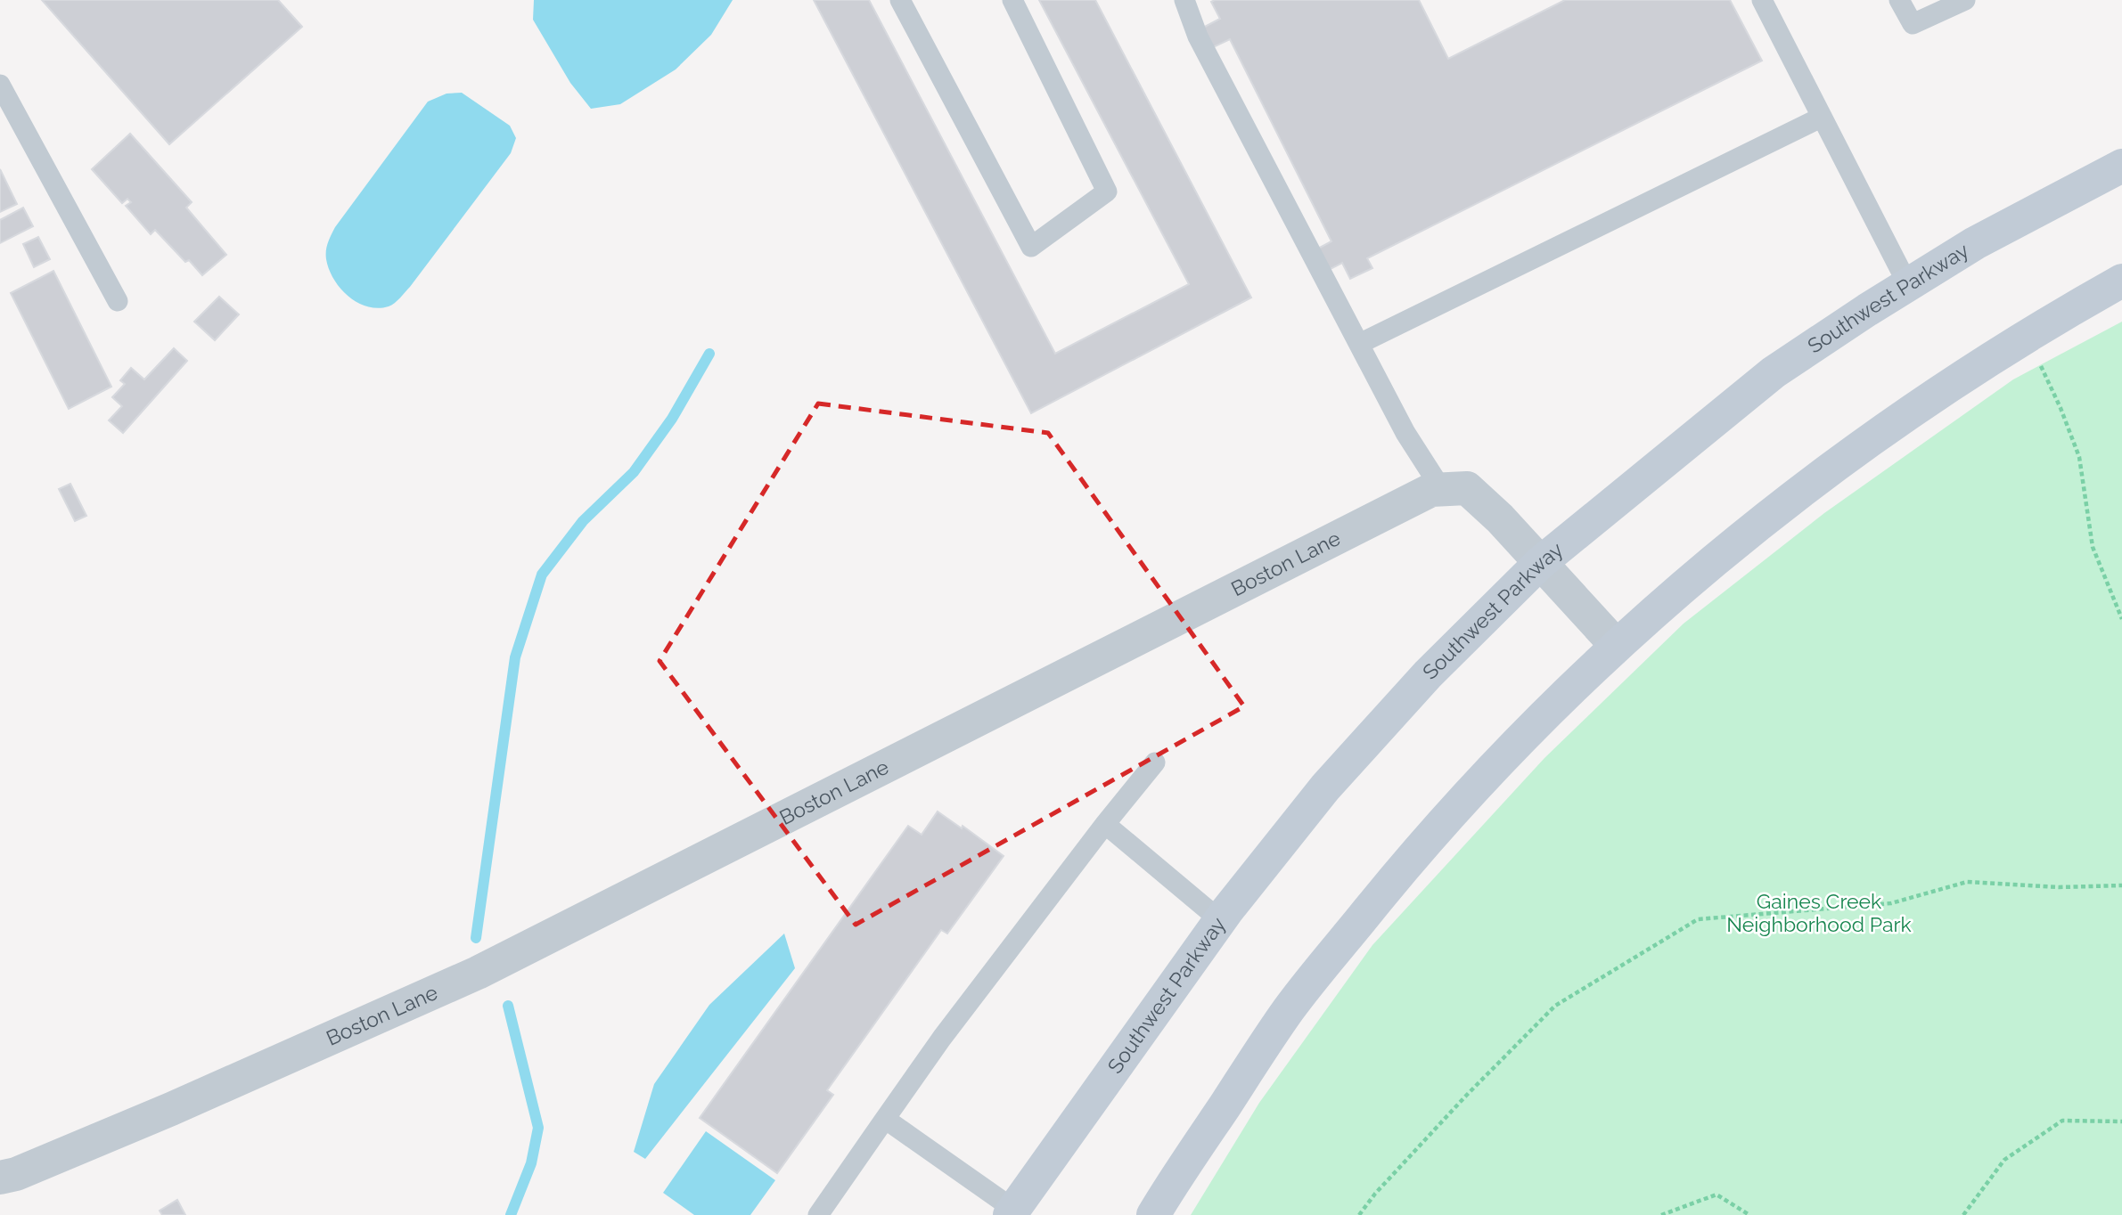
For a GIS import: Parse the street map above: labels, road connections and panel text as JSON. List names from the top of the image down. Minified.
{"streets":{"main road":["Southwest Parkway"],"street":["Boston Lane"]},"crossings":[["Southwest Parkway","Boston Lane"]],"parks":["Gaines Creek Neighborhood Park"]}
